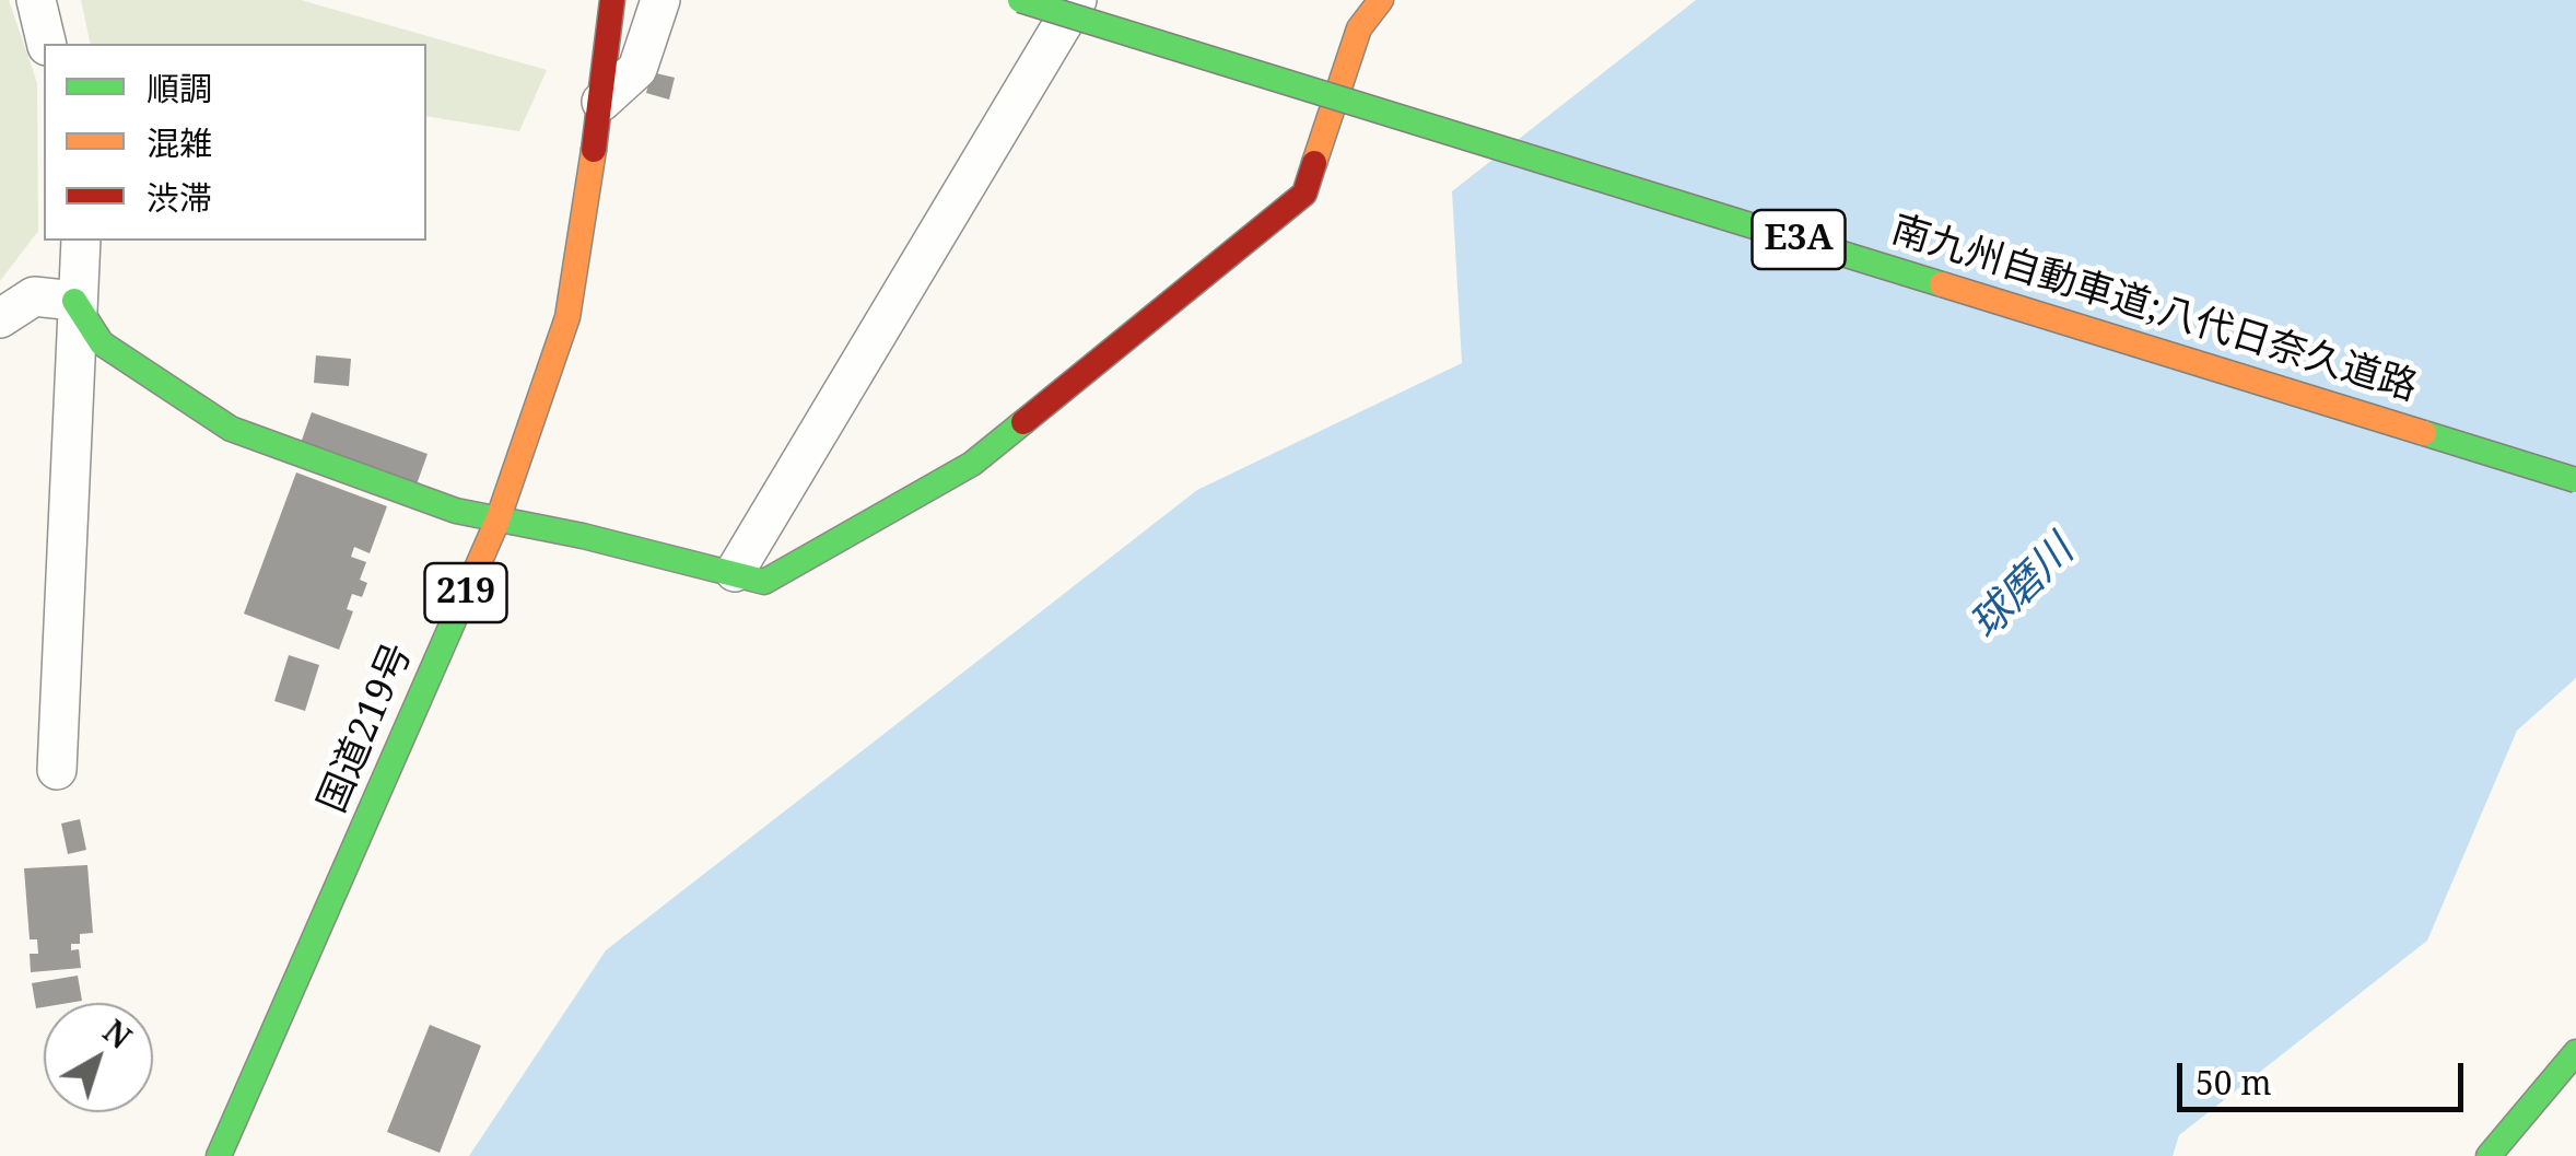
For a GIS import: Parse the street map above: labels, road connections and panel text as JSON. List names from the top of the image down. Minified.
{"streets":{"main road":["E3A","南九州自動車道;八代日奈久道路","219","国道219号"]},"water":["球磨川"],"legend":["順調","混雑","渋滞"],"scale_bar":"50 m","north":"top right"}
